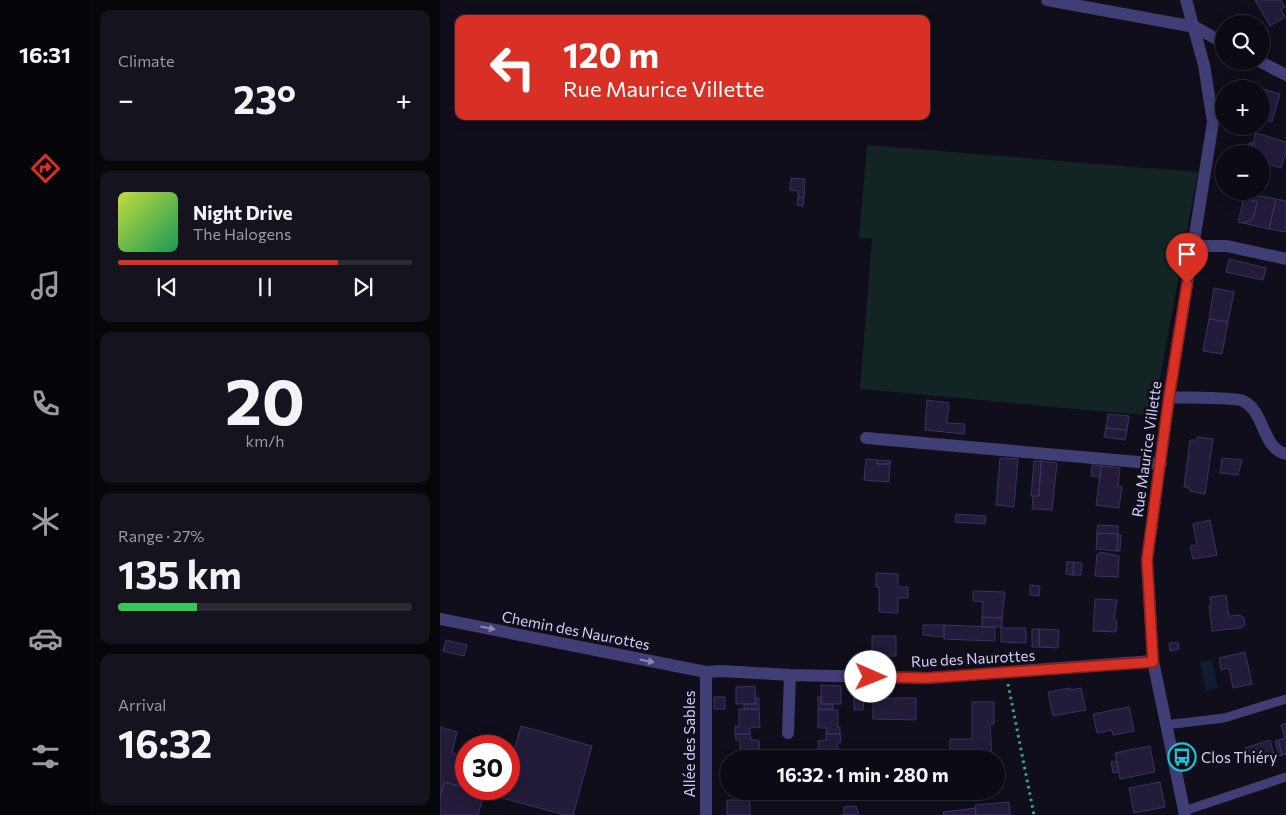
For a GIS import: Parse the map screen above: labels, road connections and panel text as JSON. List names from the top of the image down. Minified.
{"streets":{"street":["Rue Maurice Villette","Chemin des Naurottes","Rue des Naurottes","Allée des Sables"]},"crossings":[["Rue Maurice Villette","Rue des Naurottes"],["Chemin des Naurottes","Rue des Naurottes"],["Chemin des Naurottes","Allée des Sables"],["Rue des Naurottes","Allée des Sables"]],"one_way":["Chemin des Naurottes"],"places":{"bus stop":["Clos Thiéry"]},"page":{"tabs":"16:31","tile":["Climate",["20","km/h"],["Range · 27%","135 km"],["Arrival","16:32"]],"map_buttons":["+","−"],"turn":["120 m","Rue Maurice Villette"],"heat":["−","23°","+"],"song":["Night Drive","The Halogens"],"limit":"30","trip":"16:32 · 1 min · 280 m"}}
